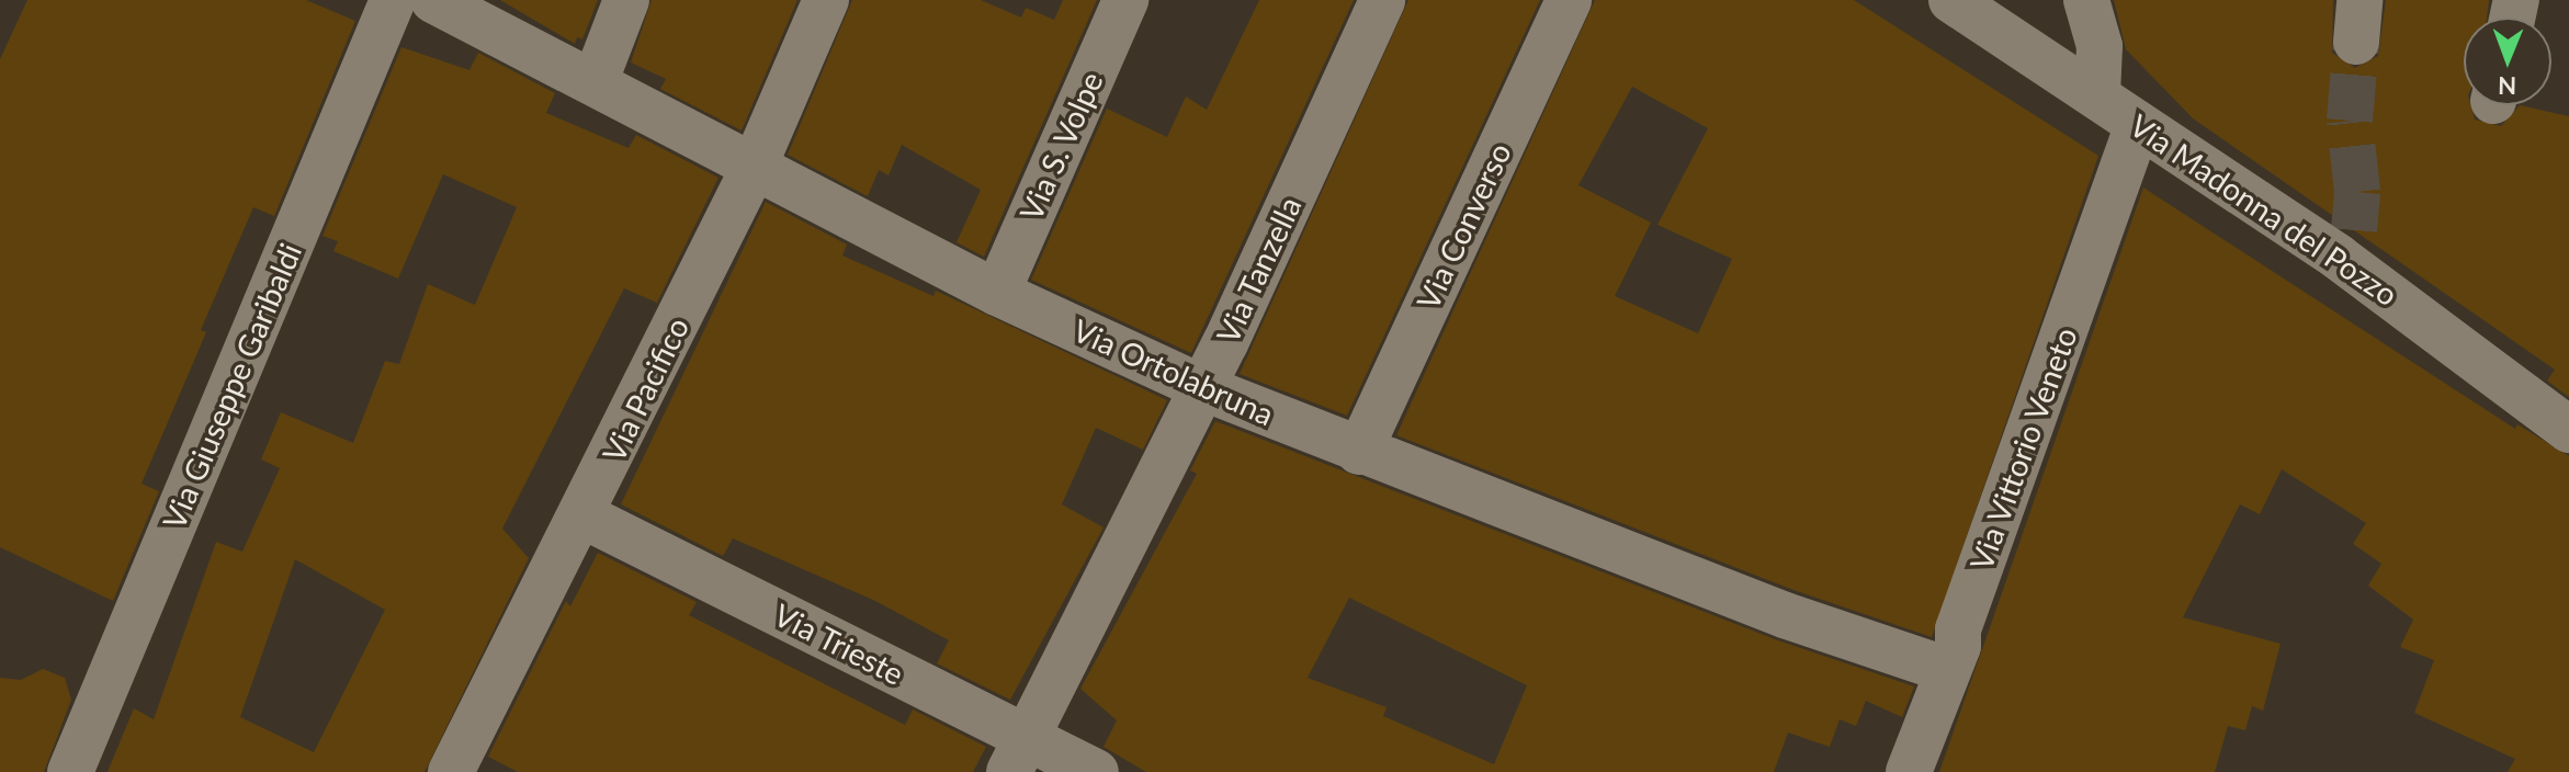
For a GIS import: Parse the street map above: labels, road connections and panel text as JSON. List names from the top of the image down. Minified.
{"streets":{"street":["Via S. Volpe","Via Madonna del Pozzo","Via Converso","Via Tanzella","Via Ortolabruna","Via Giuseppe Garibaldi","Via Pacifico","Via Vittorio Veneto","Via Trieste"]},"crossings":[["Via S. Volpe","Via Ortolabruna"],["Via Madonna del Pozzo","Via Vittorio Veneto"],["Via Converso","Via Ortolabruna"],["Via Tanzella","Via Ortolabruna"],["Via Tanzella","Via Trieste"],["Via Ortolabruna","Via Pacifico"],["Via Ortolabruna","Via Vittorio Veneto"],["Via Pacifico","Via Trieste"]],"north":"bottom"}
